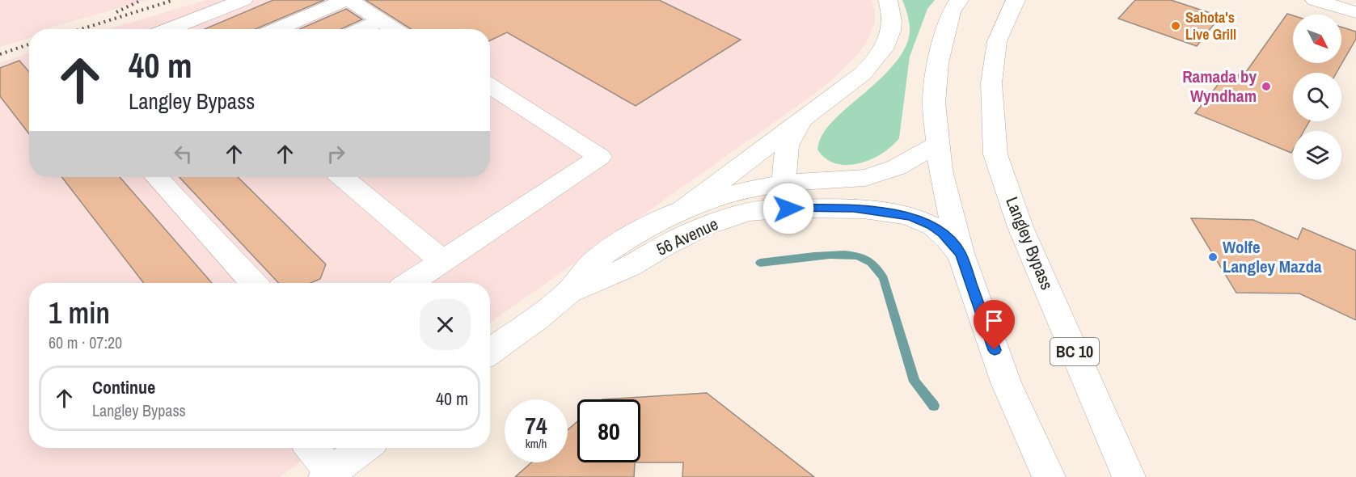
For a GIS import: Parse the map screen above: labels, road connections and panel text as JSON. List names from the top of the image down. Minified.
{"streets":{"main road":["56 Avenue","Langley Bypass","BC 10"]},"places":["Sahota's Live Grill","Ramada by Wyndham","Wolfe Langley Mazda"],"north":"bottom right","page":{"turn":["40 m","Langley Bypass"],"heading":["1 min","60 m · 07:20"],"list":[{"name":"Continue","note":"Langley Bypass","value":"40 m"}],"speed":"74 km/h","limit":"80"}}
